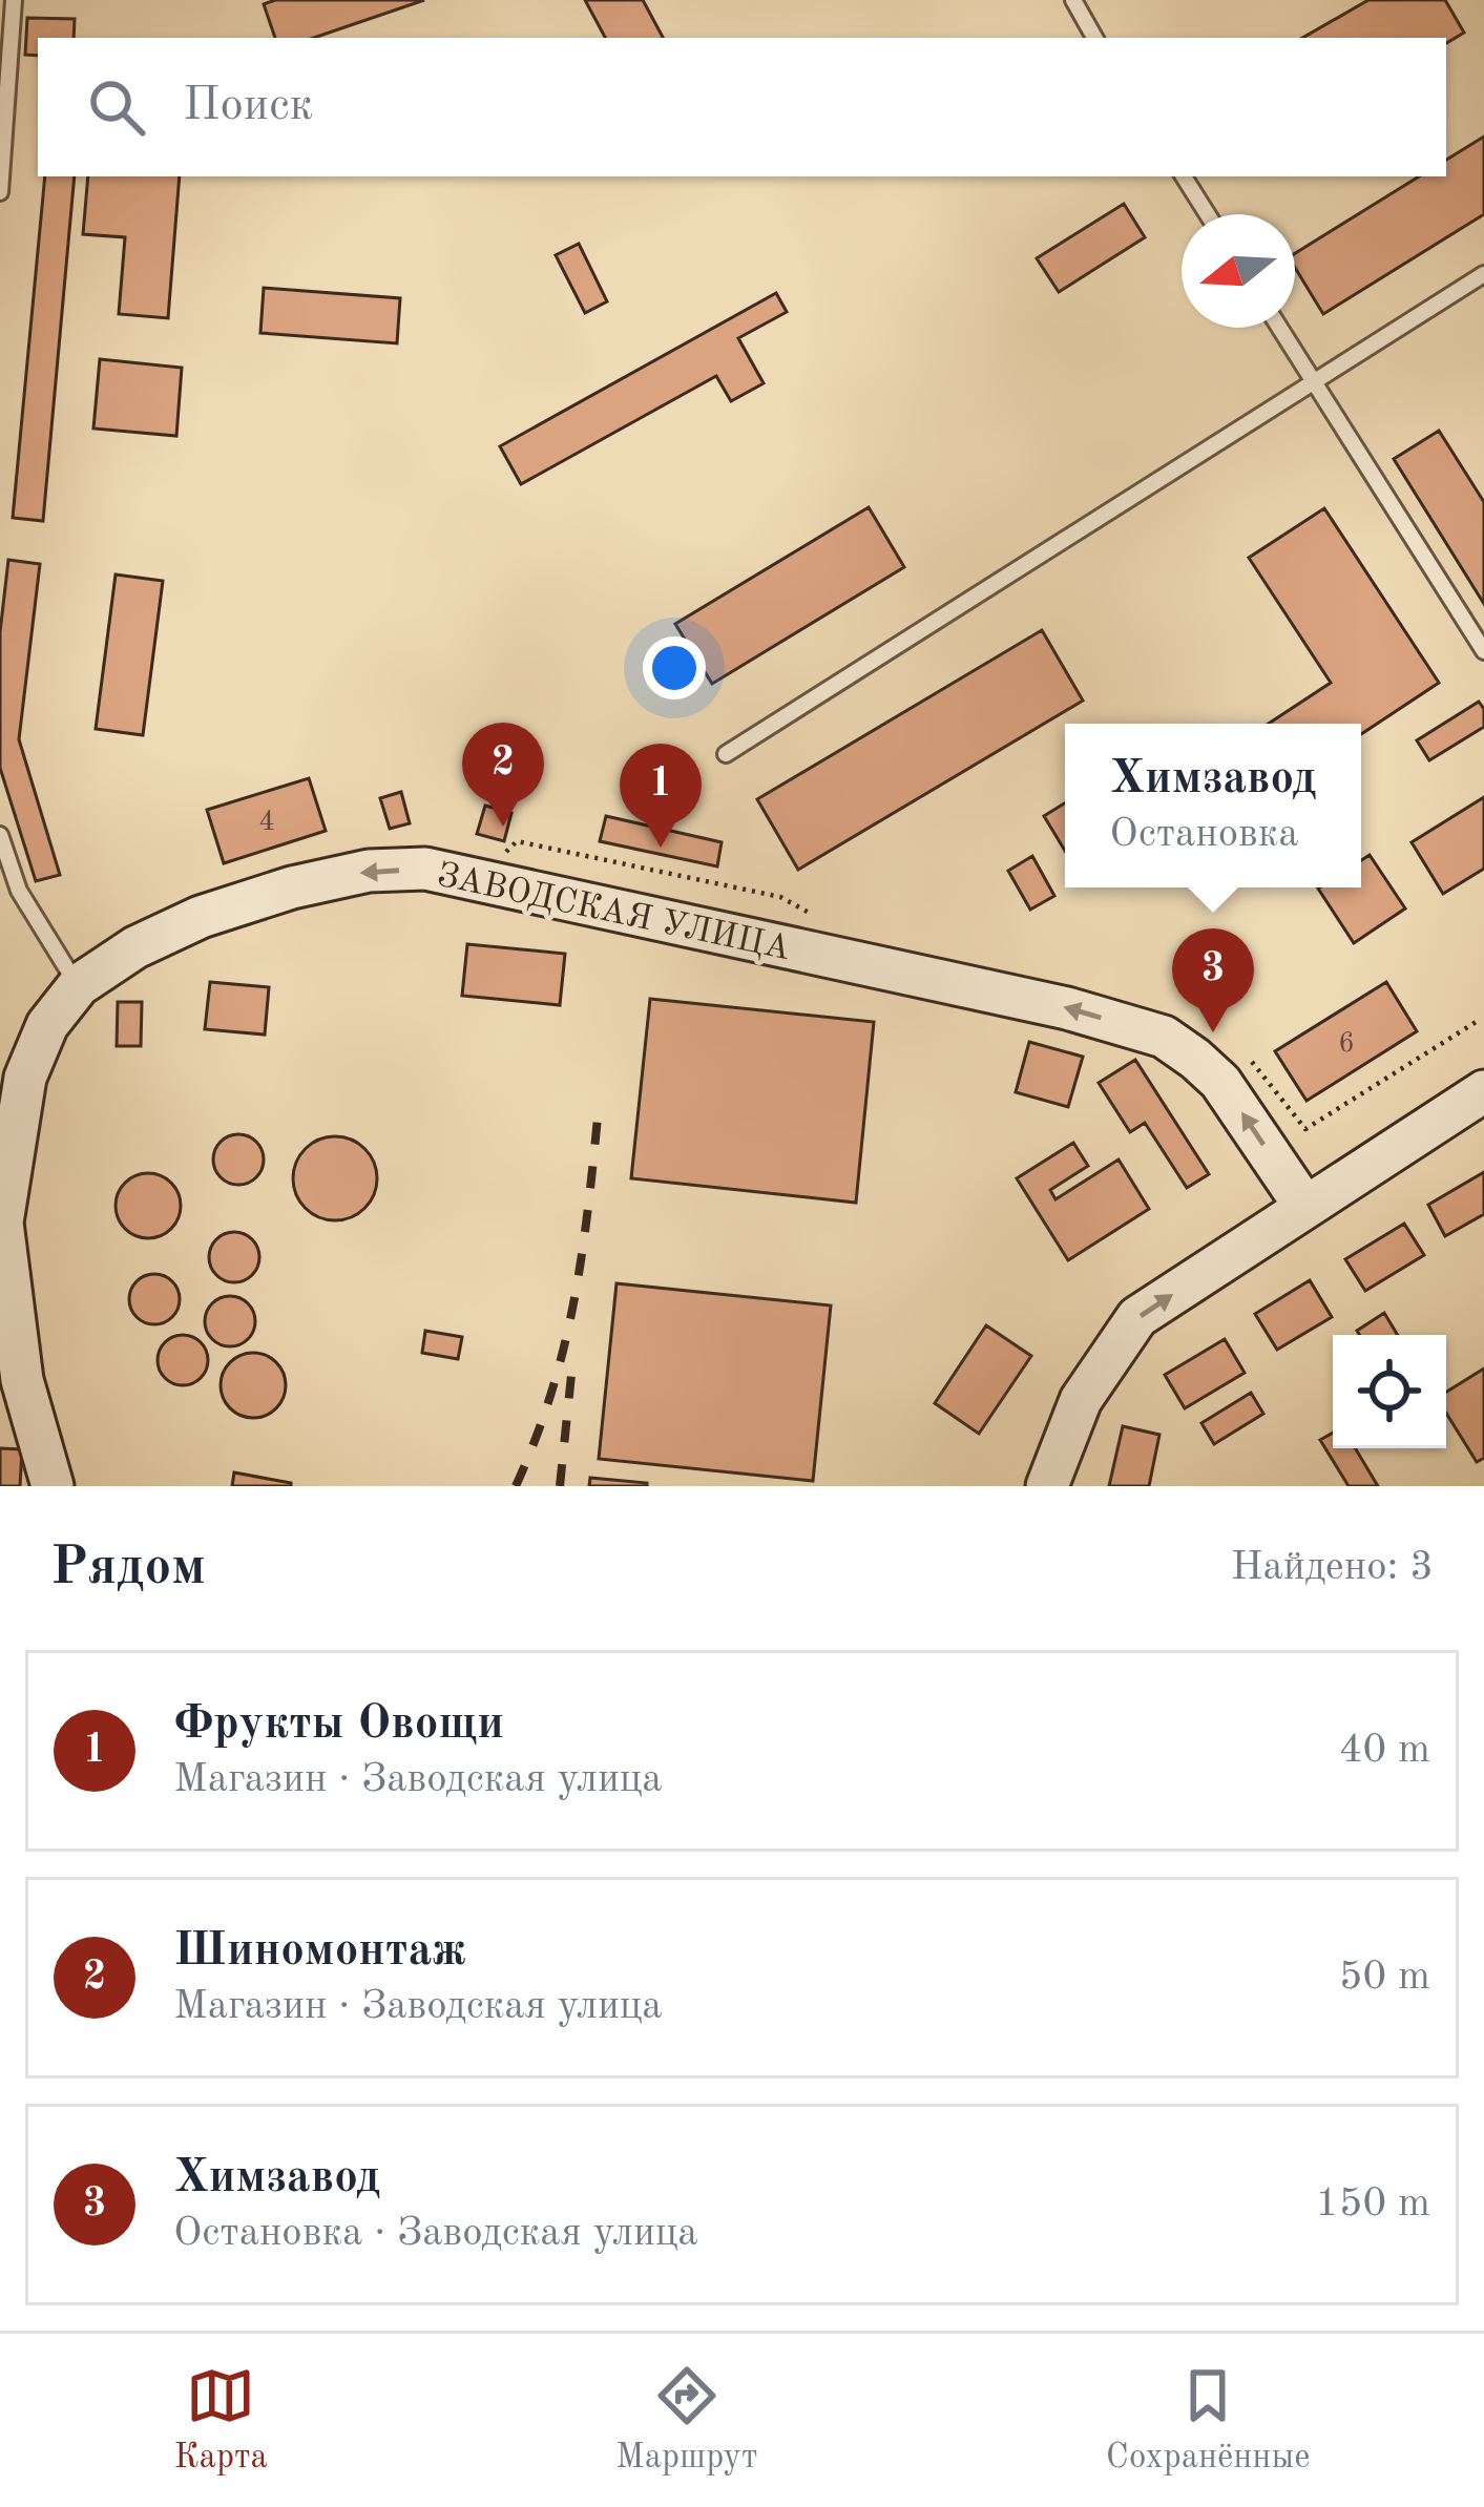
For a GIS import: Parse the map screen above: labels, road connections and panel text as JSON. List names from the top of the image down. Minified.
{"streets":{"main road":["ЗАВОДСКАЯ УЛИЦА"]},"one_way":["ЗАВОДСКАЯ УЛИЦА"],"house_numbers":["4","6"],"north":"left","page":{"search":"Поиск","pins":["2","1","3"],"popup":["Химзавод","Остановка"],"heading":["Рядом","Найдено: 3"],"list":[{"mark":"1","name":"Фрукты Овощи","note":"Магазин · Заводская улица","value":"40 m"},{"mark":"2","name":"Шиномонтаж","note":"Магазин · Заводская улица","value":"50 m"},{"mark":"3","name":"Химзавод","note":"Остановка · Заводская улица","value":"150 m"}],"nav":["Карта","Маршрут","Сохранённые"]}}
